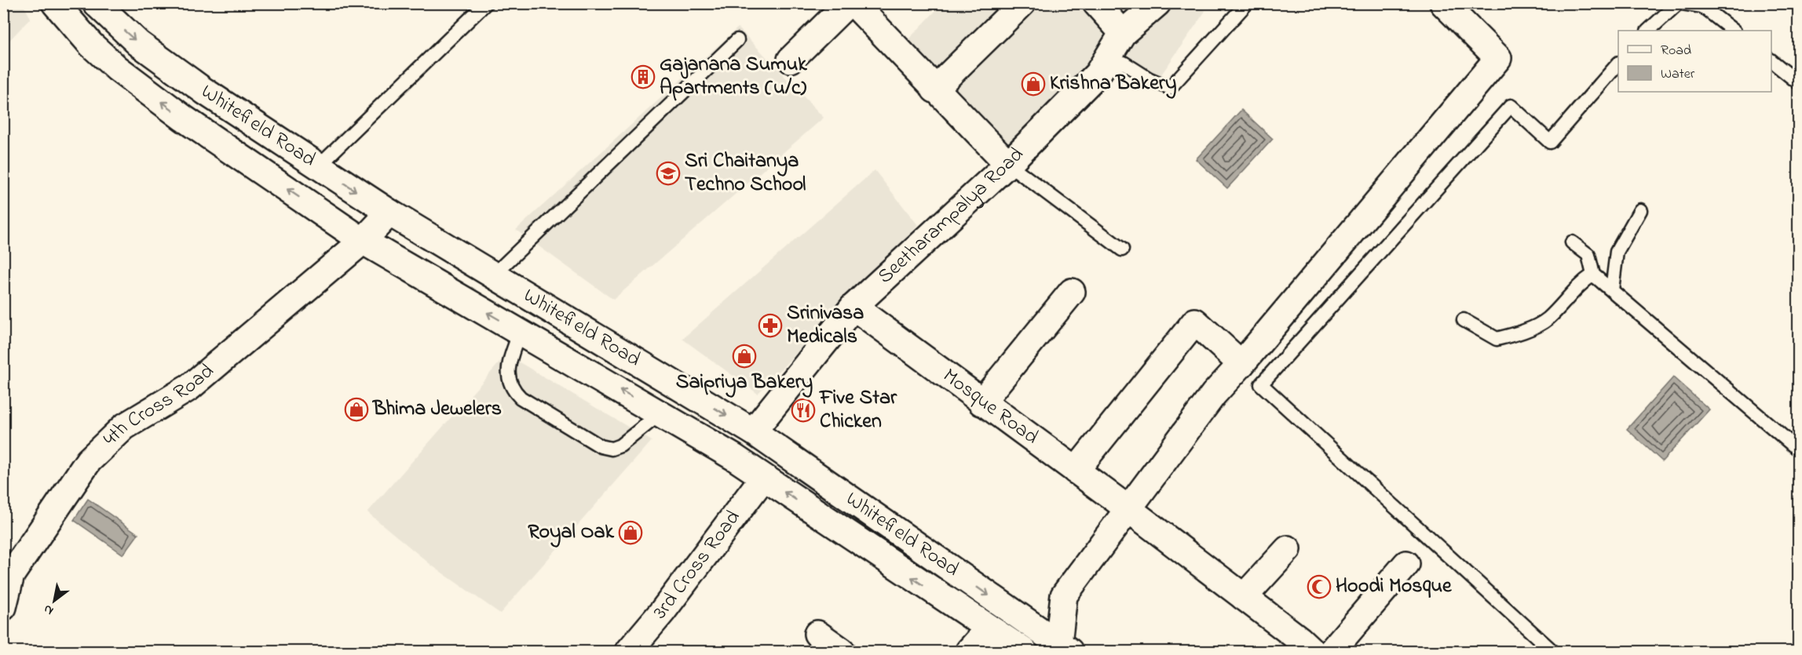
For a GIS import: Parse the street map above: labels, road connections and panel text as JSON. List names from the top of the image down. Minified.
{"streets":{"street":["Whitefield Road","Seetharampalya Road","4th Cross Road","Mosque Road","3rd Cross Road"]},"crossings":[["Whitefield Road","Seetharampalya Road"],["Whitefield Road","4th Cross Road"],["Whitefield Road","3rd Cross Road"],["Seetharampalya Road","Mosque Road"]],"places":{"building":["Gajanana Sumuk Apartments (u/c)"],"shop":["Krishna Bakery","Saipriya Bakery","Bhima Jewelers","Royal Oak"],"school or university":["Sri Chaitanya Techno School"],"pharmacy":["Srinivasa Medicals"],"restaurant":["Five Star Chicken"],"mosque":["Hoodi Mosque"]},"legend":["Road","Water"],"north":"bottom left"}
